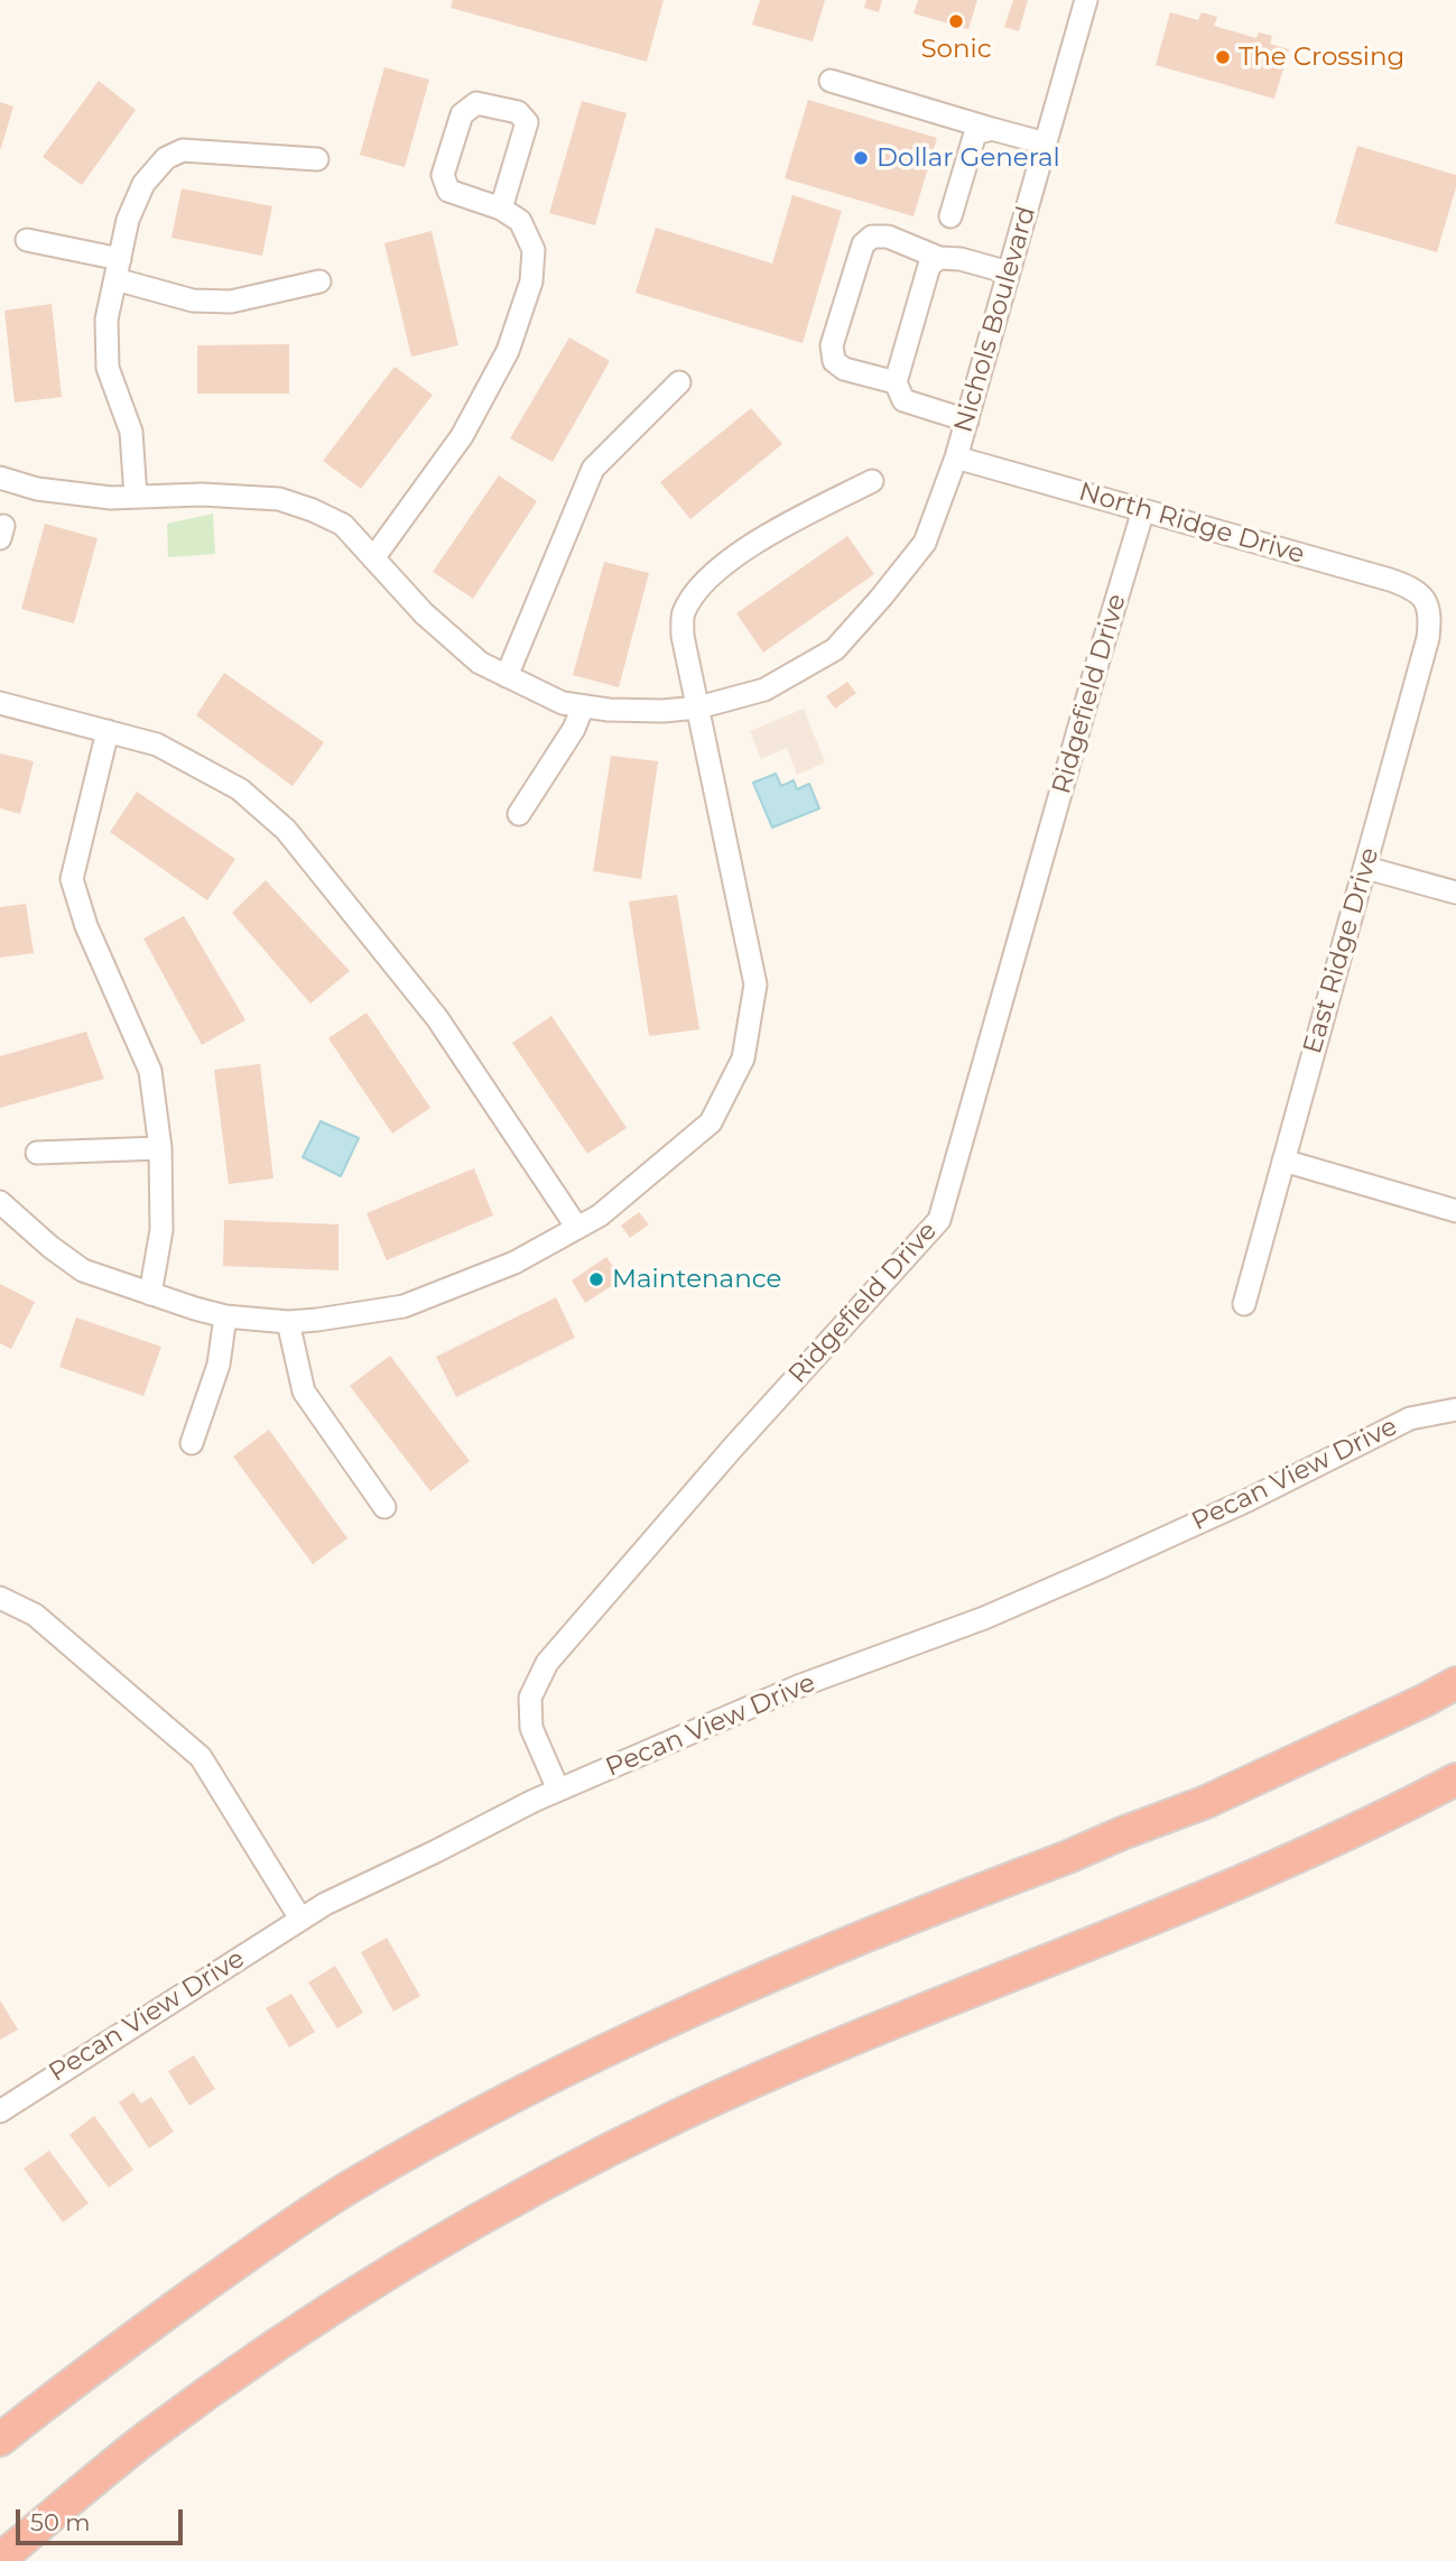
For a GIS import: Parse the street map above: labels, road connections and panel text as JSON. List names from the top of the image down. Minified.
{"streets":{"street":["Nichols Boulevard","North Ridge Drive","Ridgefield Drive","East Ridge Drive","Pecan View Drive"]},"crossings":[["Nichols Boulevard","North Ridge Drive"],["North Ridge Drive","Ridgefield Drive"],["North Ridge Drive","East Ridge Drive"],["Ridgefield Drive","Pecan View Drive"]],"places":["Sonic","The Crossing","Dollar General","Maintenance"],"scale_bar":"50 m"}
